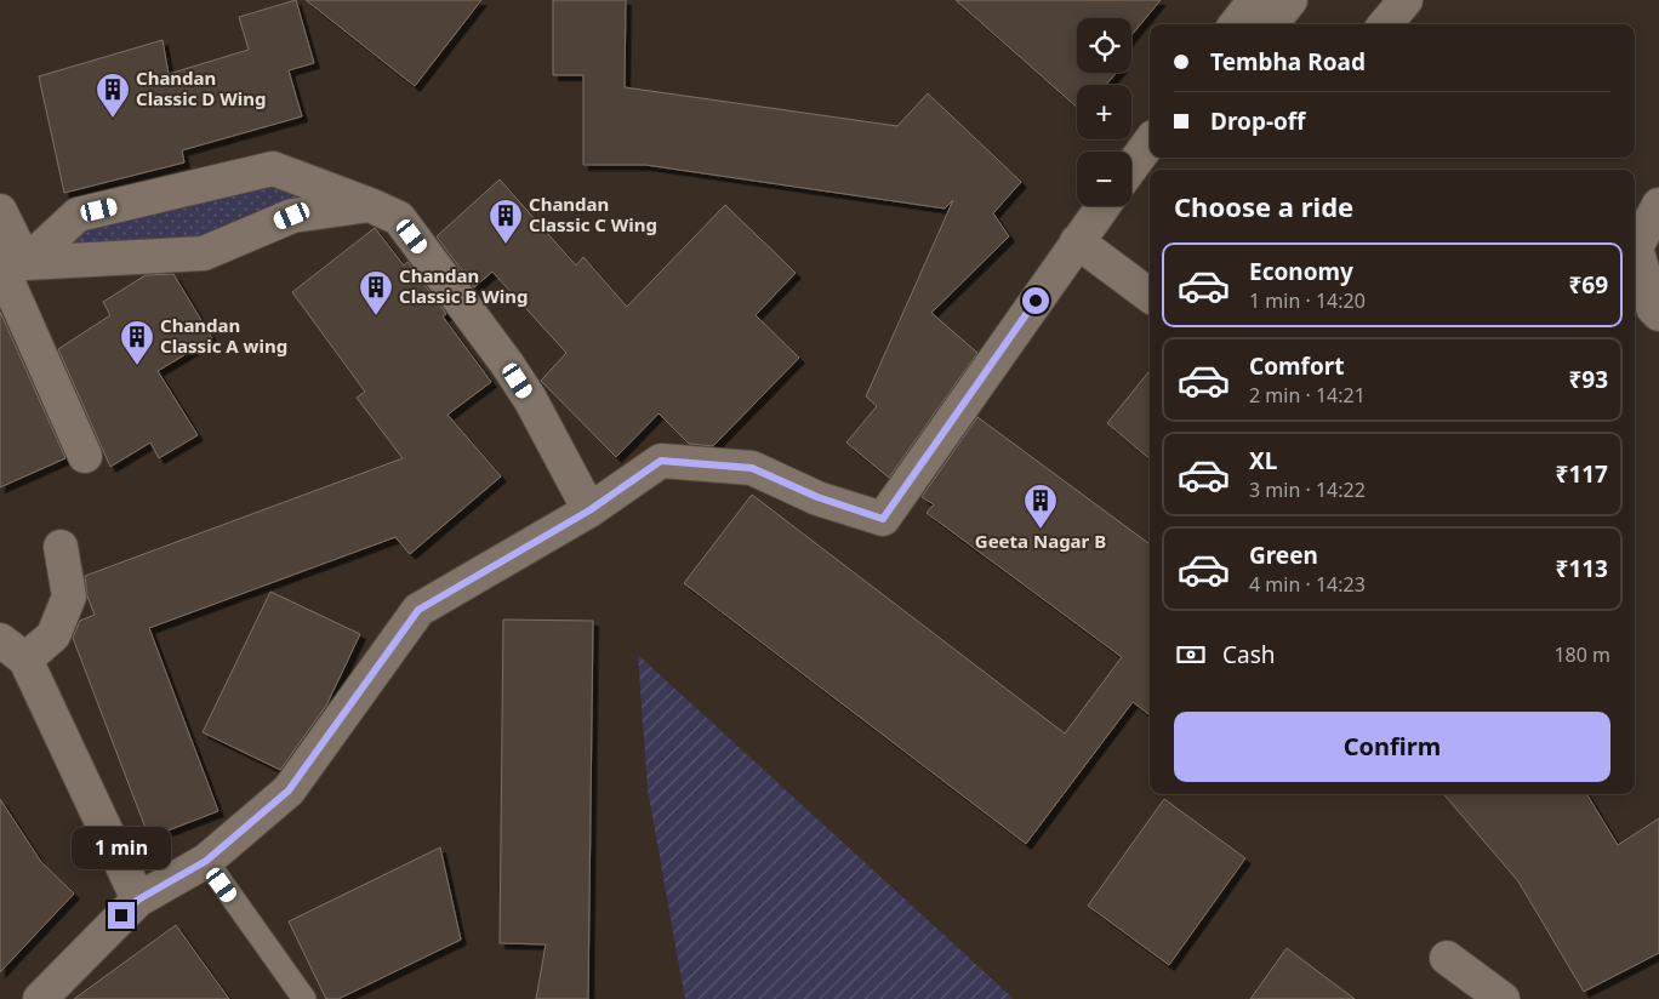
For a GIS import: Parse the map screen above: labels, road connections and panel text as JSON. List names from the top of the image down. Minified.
{"places":{"building":["Chandan Classic D Wing","Chandan Classic C Wing","Chandan Classic B Wing","Chandan Classic A wing","Geeta Nagar B"]},"page":{"map_buttons":["+","−"],"banner":["Tembha Road","Drop-off"],"heading":"Choose a ride","list":[{"name":"Economy","note":"1 min · 14:20","value":"₹69"},{"name":"Comfort","note":"2 min · 14:21","value":"₹93"},{"name":"XL","note":"3 min · 14:22","value":"₹117"},{"name":"Green","note":"4 min · 14:23","value":"₹113"}],"pay":["Cash","180 m"],"buttons":"Confirm","bubble":"1 min"}}
